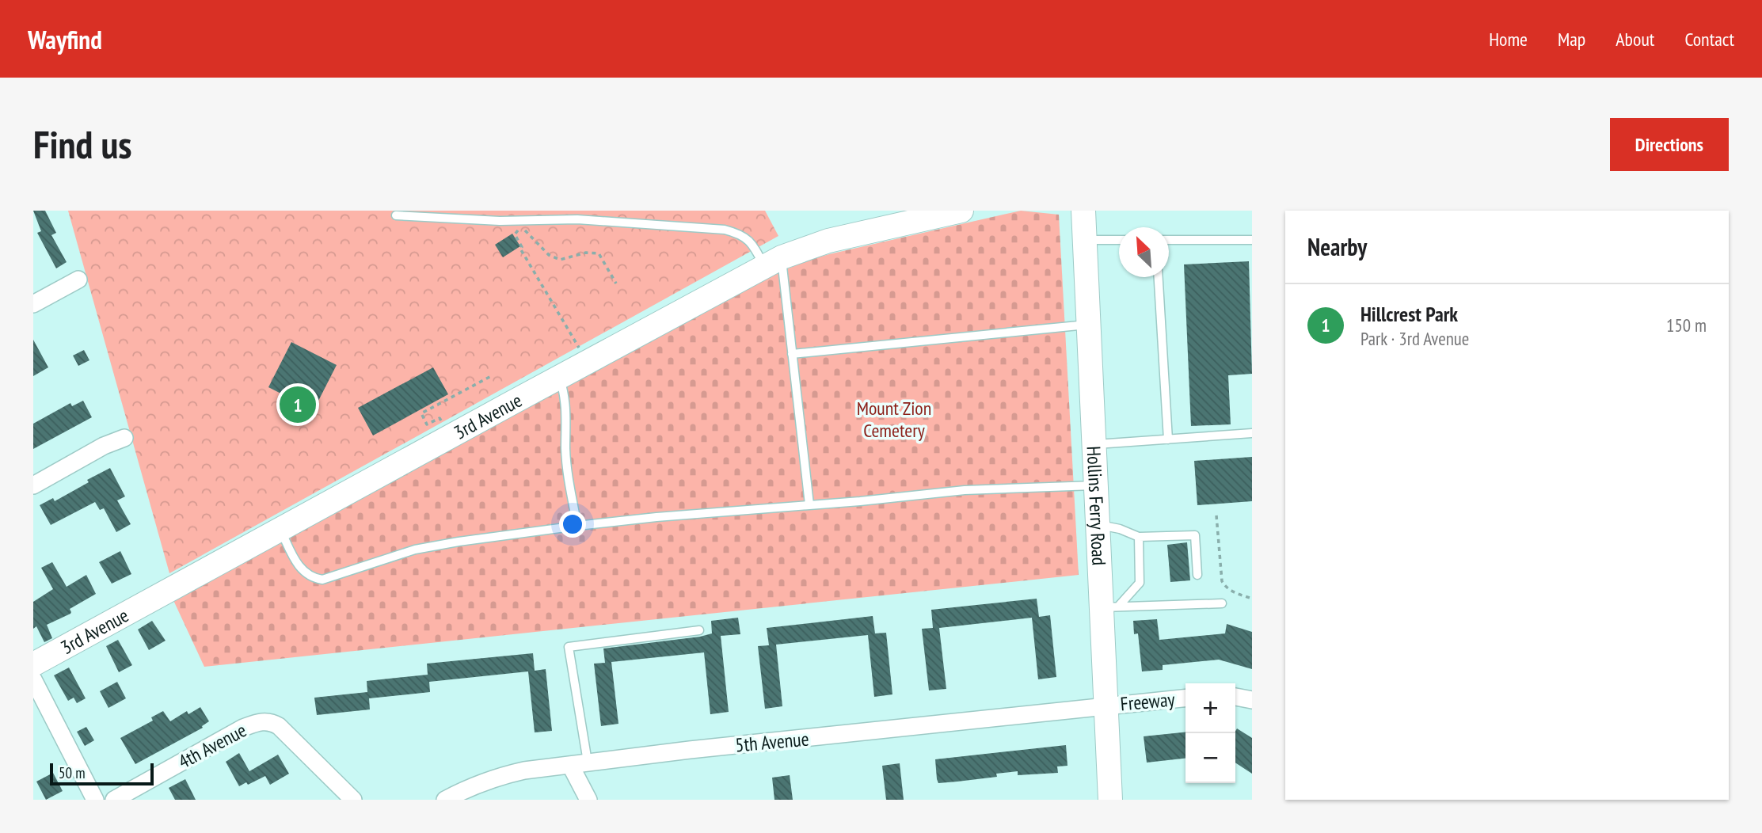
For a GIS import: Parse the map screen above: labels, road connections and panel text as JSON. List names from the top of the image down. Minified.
{"streets":{"street":["3rd Avenue","Hollins Ferry Road","Freeway","5th Avenue","4th Avenue"]},"crossings":[["Hollins Ferry Road","Freeway"],["Hollins Ferry Road","5th Avenue"],["Freeway","5th Avenue"]],"parks":["Mount Zion Cemetery"],"scale_bar":"50 m","north":"top left","page":{"header":"Wayfind","nav":["Home","Map","About","Contact"],"buttons":"Directions","title":"Find us","heading":"Nearby","list":[{"mark":"1","name":"Hillcrest Park","note":"Park · 3rd Avenue","value":"150 m"}],"pins":"1","map_buttons":["+","−"],"scale":"50 m"}}
